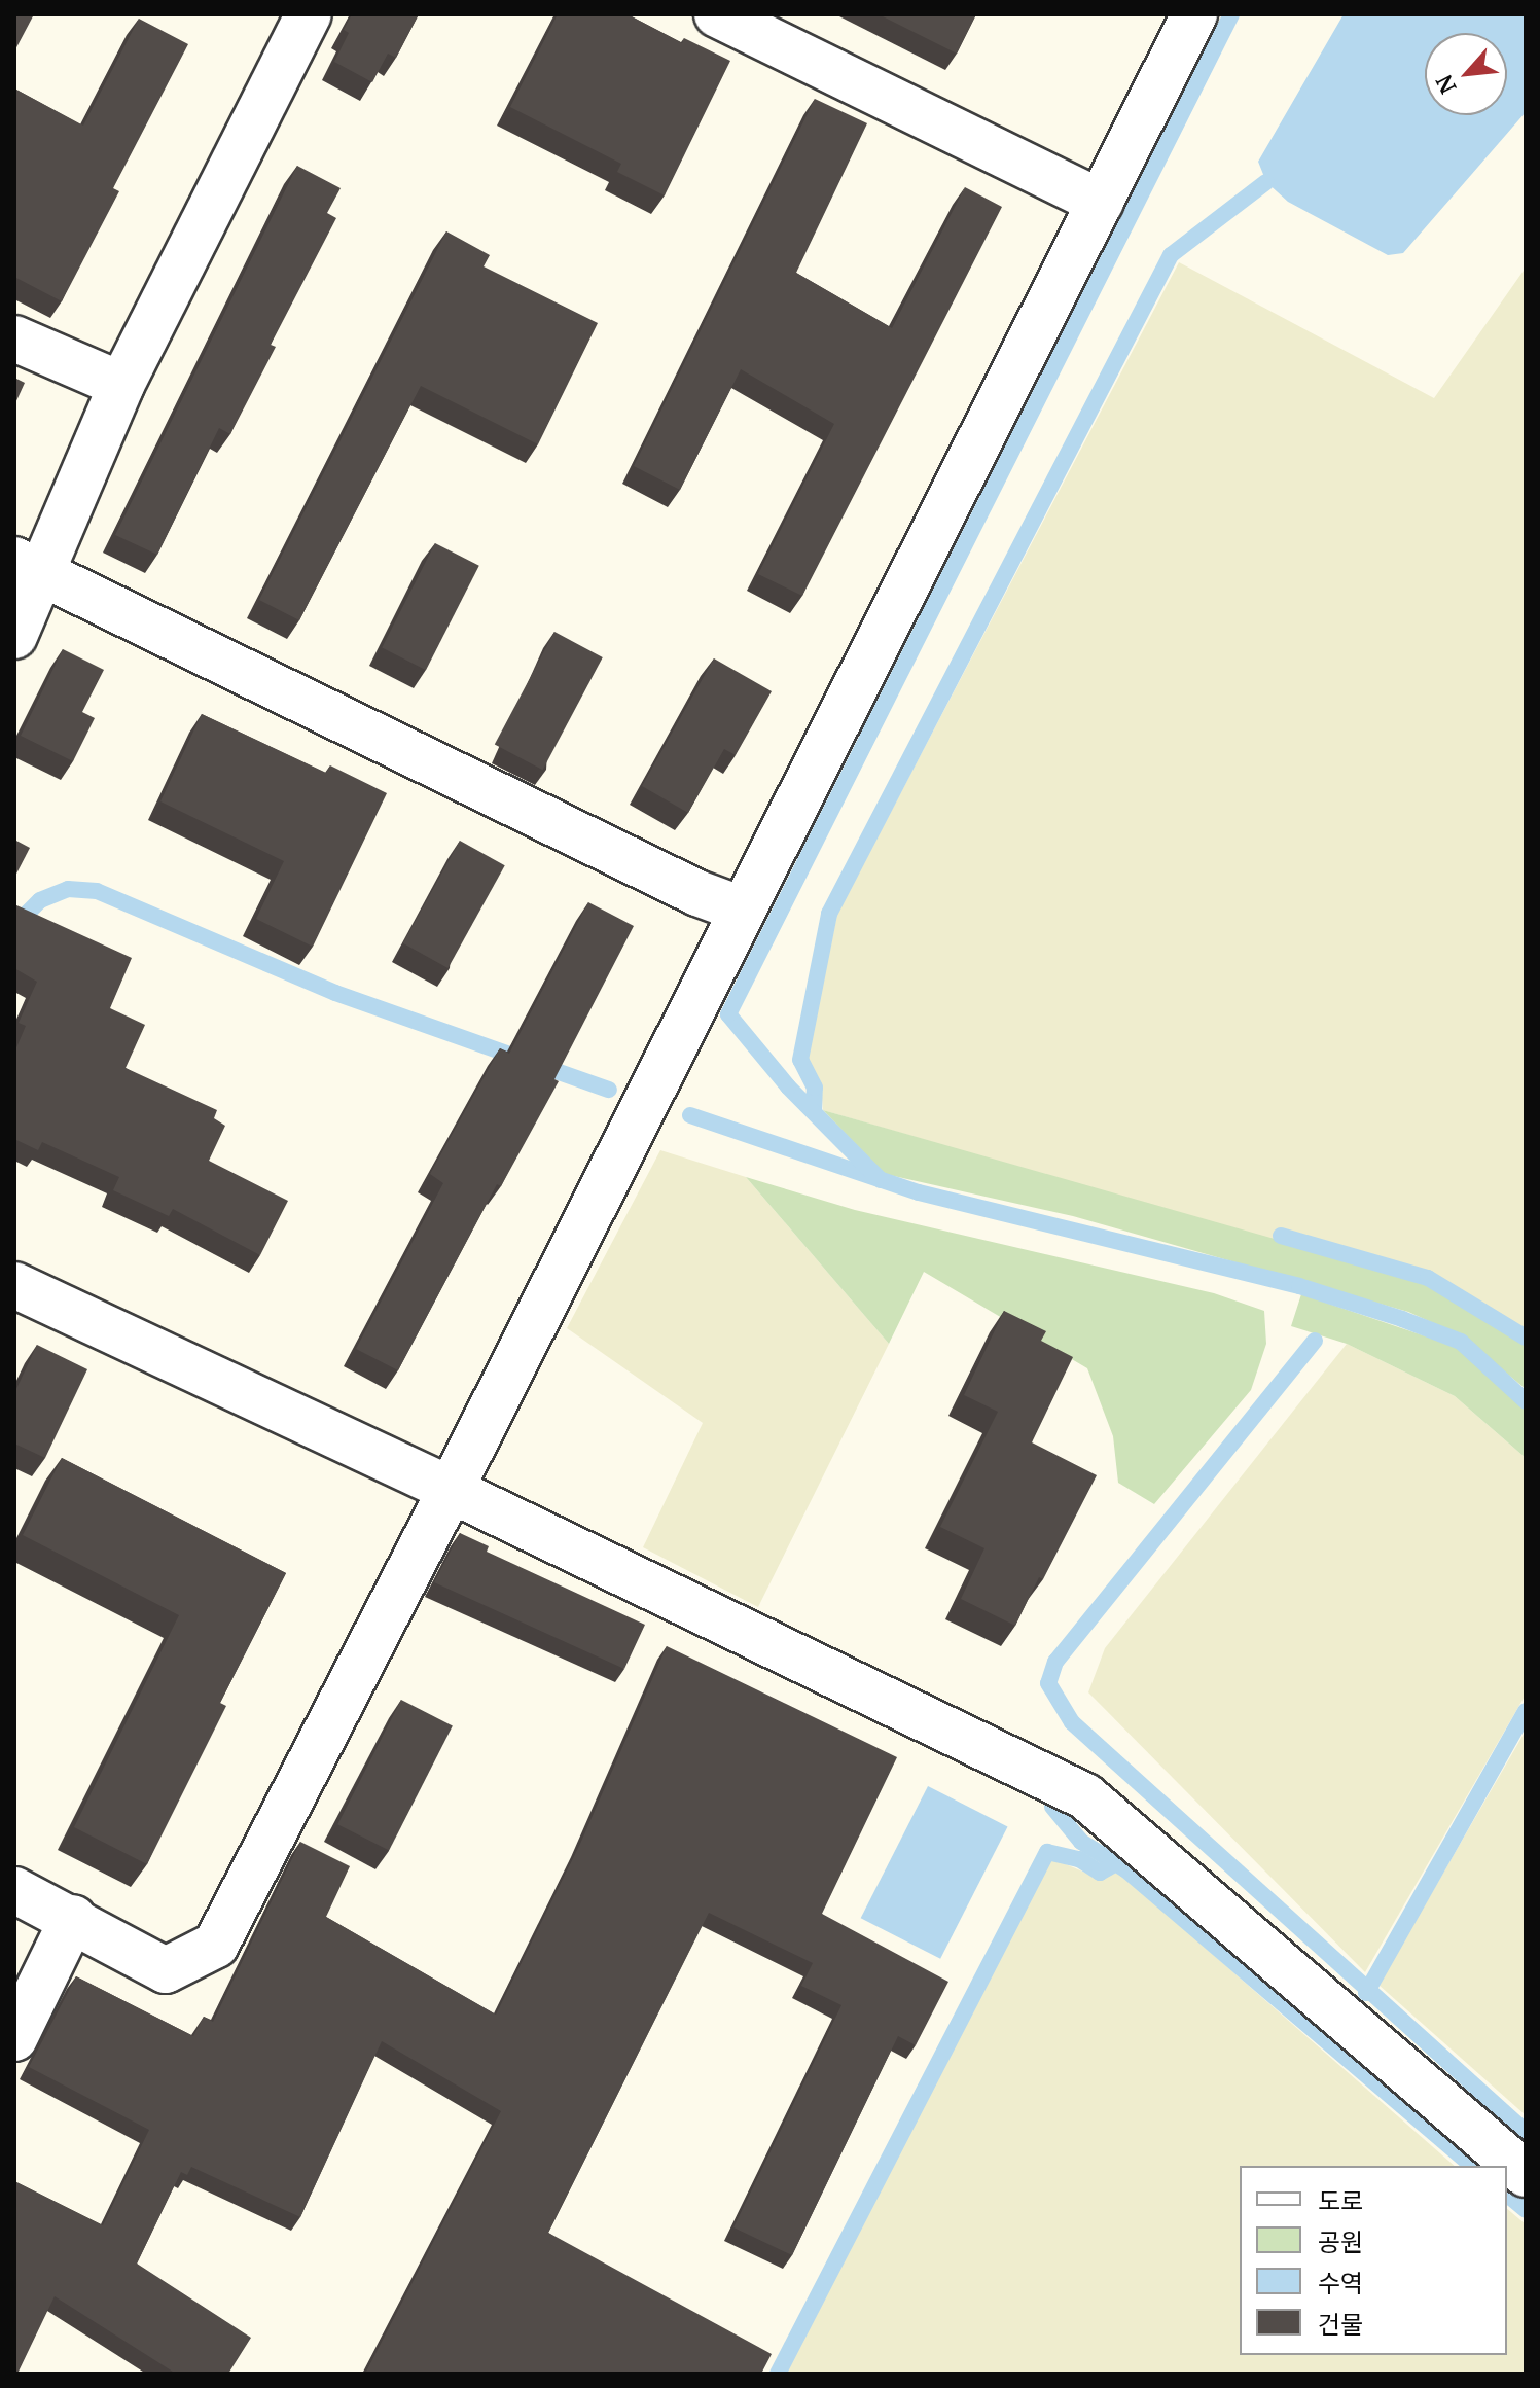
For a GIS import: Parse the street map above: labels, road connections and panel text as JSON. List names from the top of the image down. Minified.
{"legend":["도로","공원","수역","건물"],"north":"bottom left"}
